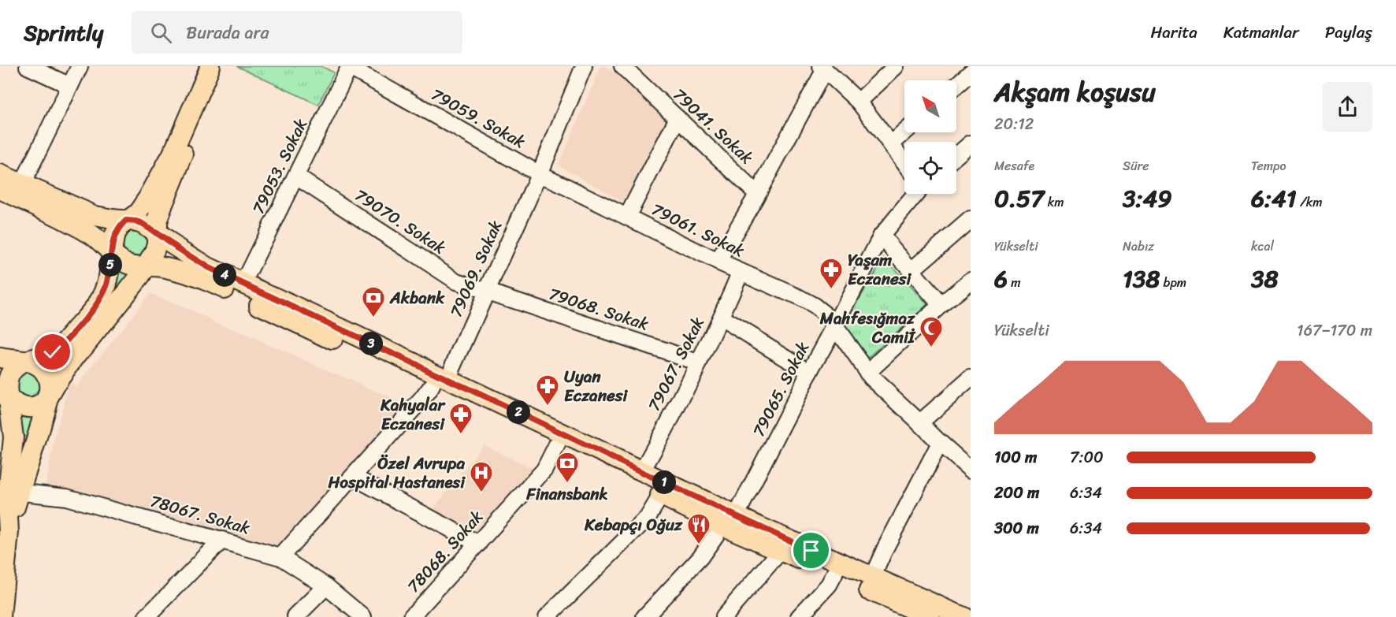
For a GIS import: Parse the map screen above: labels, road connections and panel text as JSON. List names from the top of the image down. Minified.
{"streets":{"street":["79059. Sokak","79041. Sokak","79053. Sokak","79070. Sokak","79061. Sokak","79069. Sokak","79068. Sokak","79067. Sokak","79065. Sokak","78067. Sokak","78068. Sokak"]},"crossings":[["79059. Sokak","79053. Sokak"],["79059. Sokak","79061. Sokak"],["79059. Sokak","79069. Sokak"],["79041. Sokak","79061. Sokak"],["79053. Sokak","79070. Sokak"],["79070. Sokak","79069. Sokak"],["79070. Sokak","79068. Sokak"],["79061. Sokak","79069. Sokak"],["79061. Sokak","79067. Sokak"],["79061. Sokak","79065. Sokak"],["79069. Sokak","79068. Sokak"],["79069. Sokak","78067. Sokak"],["79068. Sokak","79067. Sokak"]],"places":{"pharmacy":["Yaşam Eczanesi","Uyan Eczanesi","Kahyalar Eczanesi"],"bank":["Akbank","Finansbank"],"mosque":["Mahfesığmaz Camiİ"],"hospital":["Özel Avrupa Hospital Hastanesi"],"restaurant":["Kebapçı Oğuz"]},"north":"top left","page":{"header":"Sprintly","search":"Burada ara","nav":["Harita","Katmanlar","Paylaş"],"heading":["Akşam koşusu","20:12"],"stats":[["Mesafe","0.57 km"],["Süre","3:49"],["Tempo","6:41 /km"],["Yükselti","6 m"],["Nabız","138 bpm"],["kcal","38"]],"pins":["5","4","3","2","1"],"chart":["Yükselti","167–170 m"],"list":[{"name":"100 m","note":"7:00"},{"name":"200 m","note":"6:34"},{"name":"300 m","note":"6:34"}]}}
